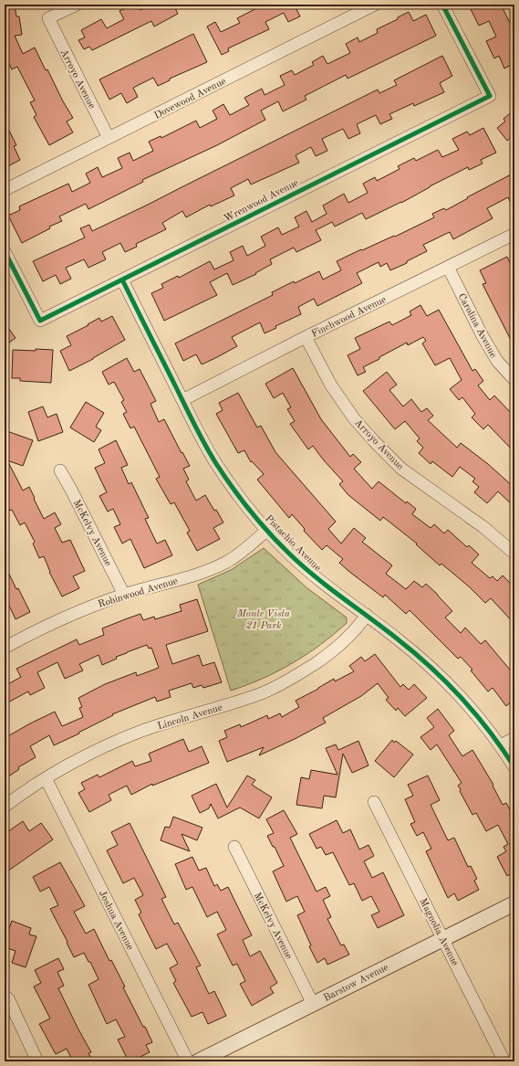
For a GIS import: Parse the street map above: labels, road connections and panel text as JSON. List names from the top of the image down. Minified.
{"streets":{"street":["Arroyo Avenue","Dovewood Avenue","Wrenwood Avenue","Finchwood Avenue","Carolina Avenue","McKelvy Avenue","Pistachio Avenue","Robinwood Avenue","Lincoln Avenue","Joshua Avenue","Magnolia Avenue","Barstow Avenue"]},"crossings":[["Arroyo Avenue","Dovewood Avenue"],["Arroyo Avenue","Finchwood Avenue"],["Wrenwood Avenue","Pistachio Avenue"],["Finchwood Avenue","Carolina Avenue"],["Finchwood Avenue","Pistachio Avenue"],["McKelvy Avenue","Robinwood Avenue"],["McKelvy Avenue","Barstow Avenue"],["Pistachio Avenue","Robinwood Avenue"],["Pistachio Avenue","Lincoln Avenue"],["Lincoln Avenue","Joshua Avenue"],["Magnolia Avenue","Barstow Avenue"]],"parks":["Monte Vista 21 Park"]}
